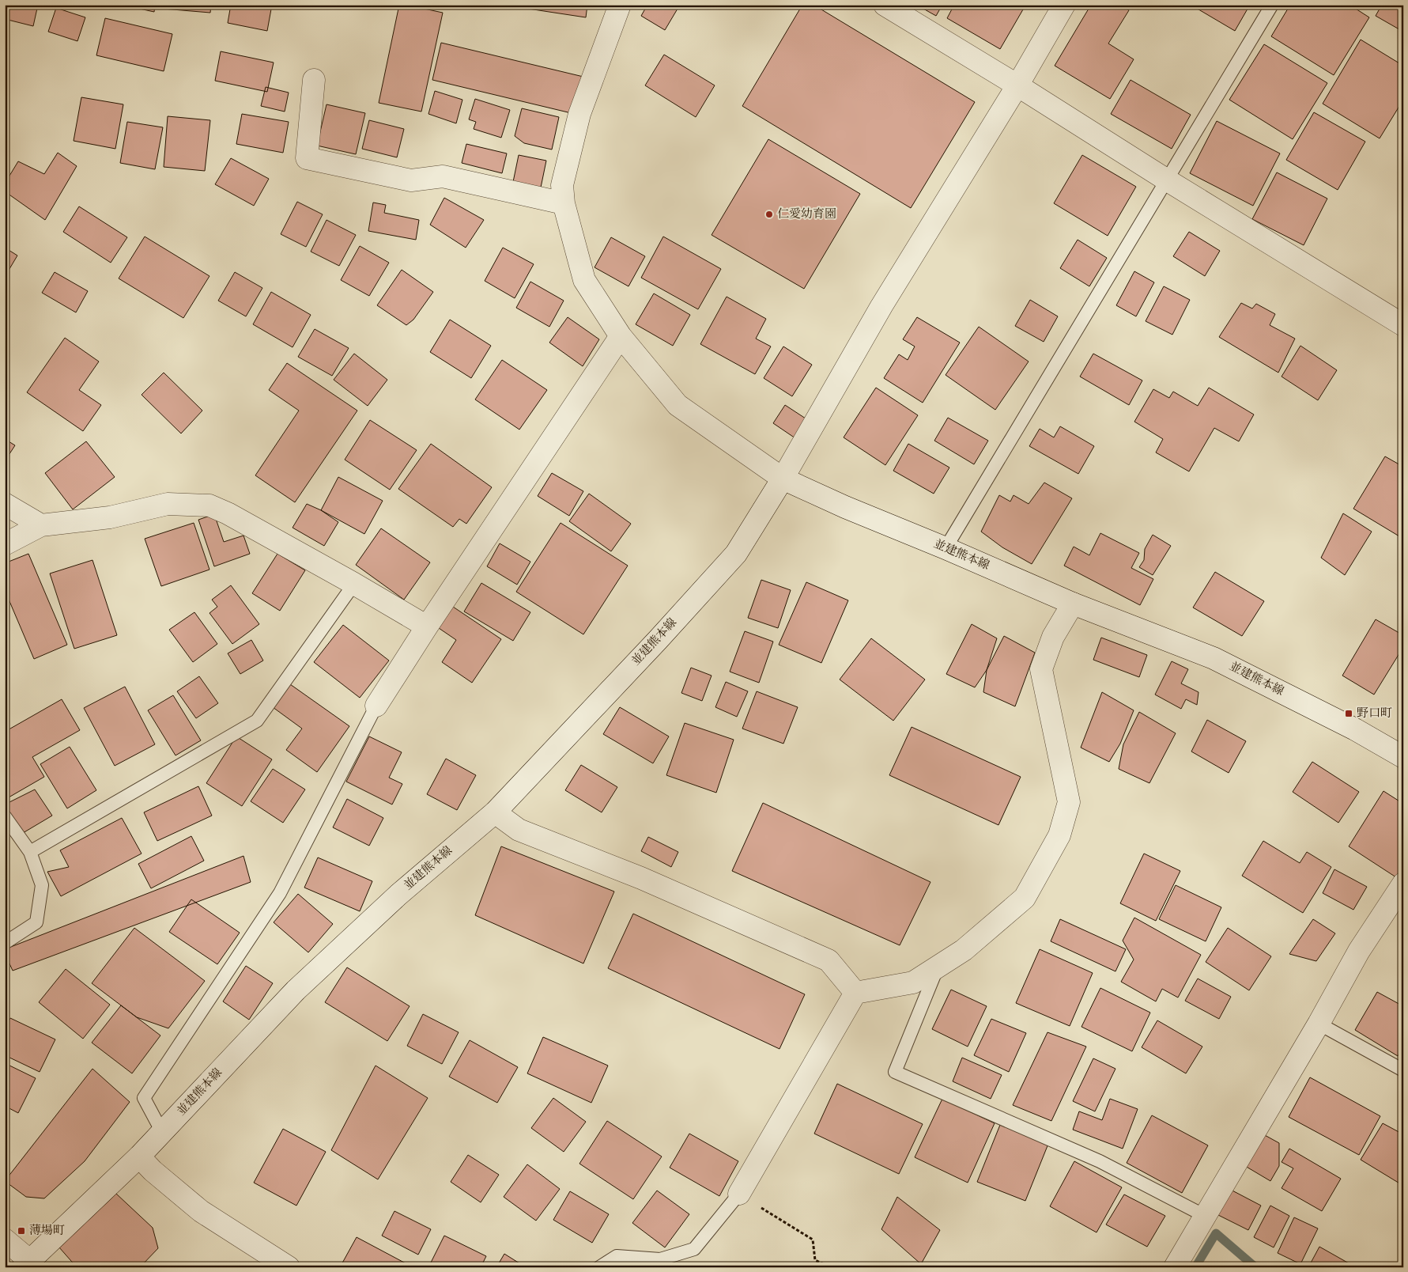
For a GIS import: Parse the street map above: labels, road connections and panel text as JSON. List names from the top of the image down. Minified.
{"streets":{"street":["並建熊本線"]},"places":{"other":["仁愛幼育園"],"transit":["野口町","薄場町"]}}
